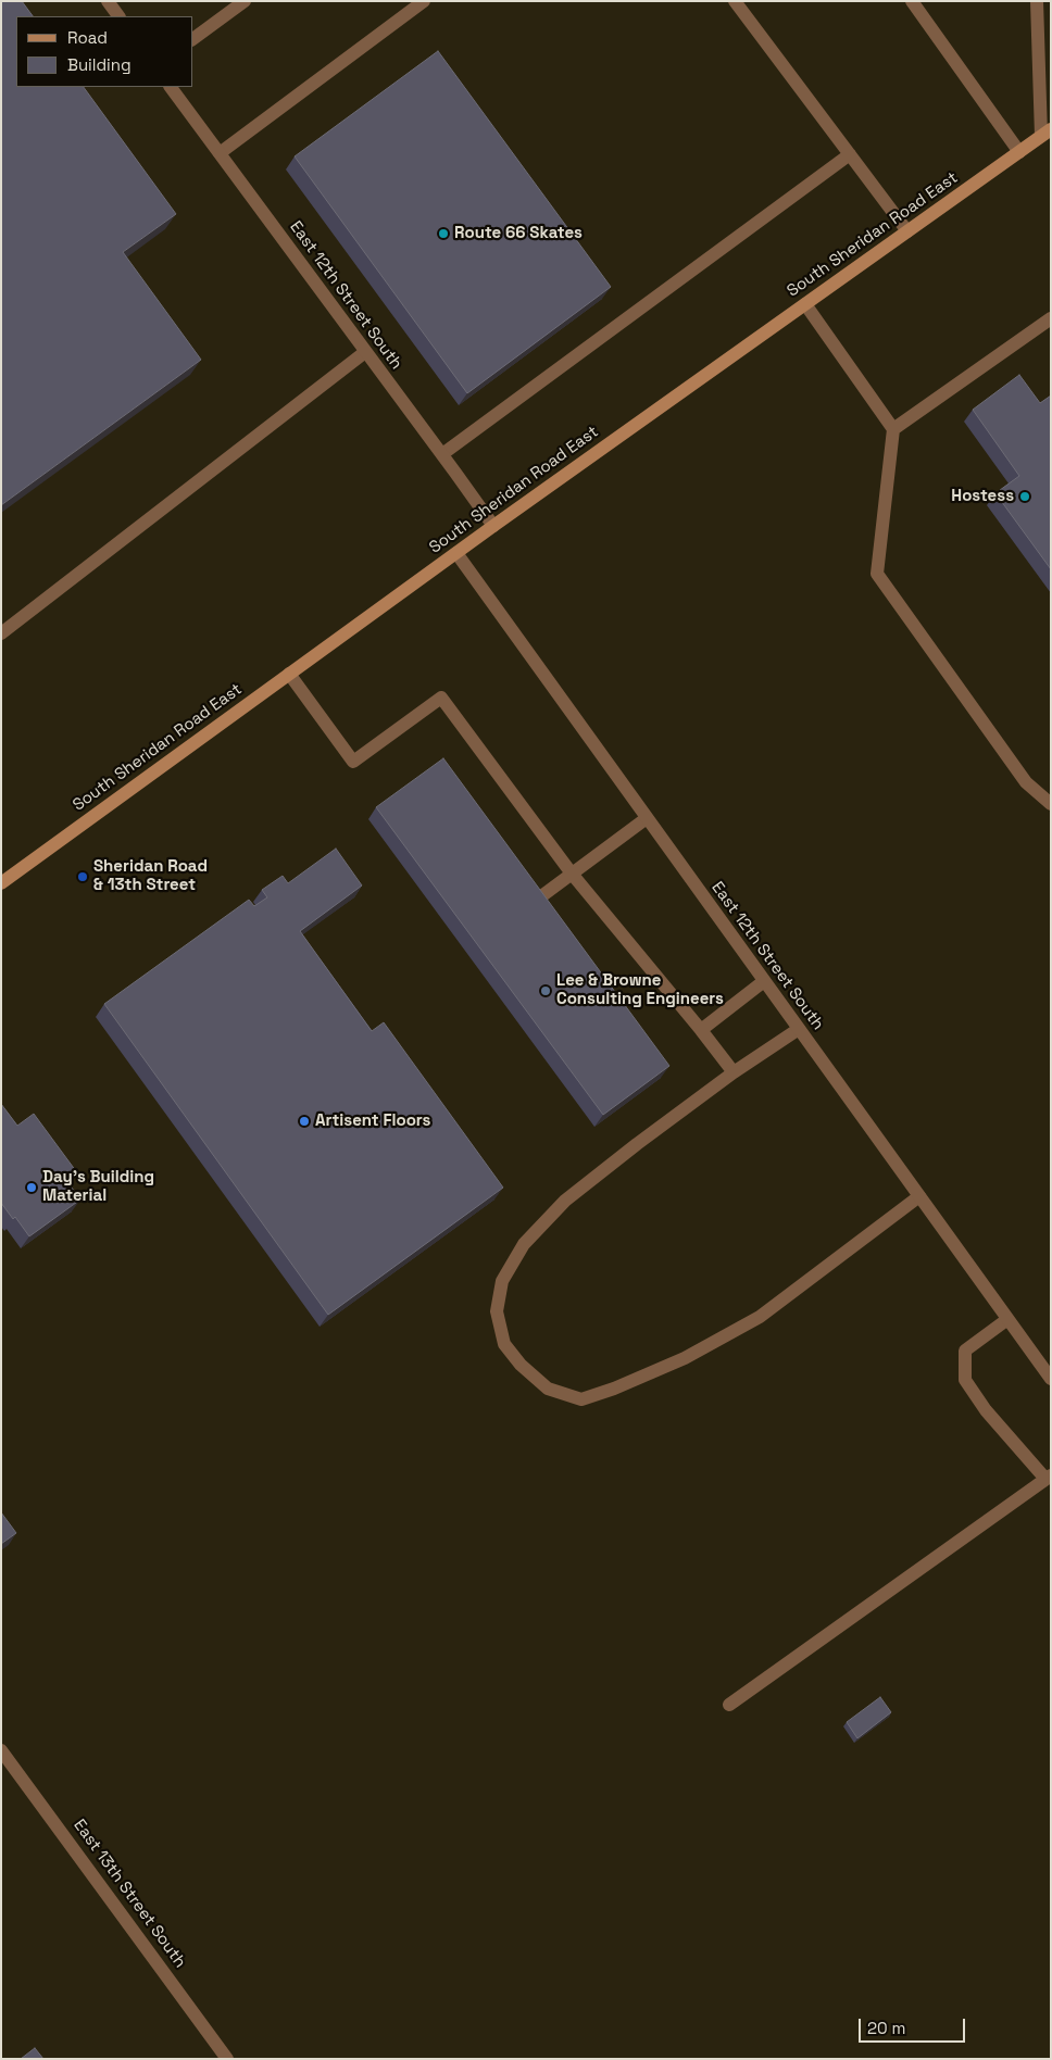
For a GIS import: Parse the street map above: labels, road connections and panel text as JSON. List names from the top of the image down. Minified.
{"streets":{"main road":["South Sheridan Road East"],"street":["East 12th Street South","East 13th Street South"]},"crossings":[["South Sheridan Road East","East 12th Street South"]],"places":["Route 66 Skates","Hostess","Sheridan Road & 13th Street","Lee & Browne Consulting Engineers","Artisent Floors","Day's Building Material"],"legend":["Road","Building"],"scale_bar":"20 m"}
